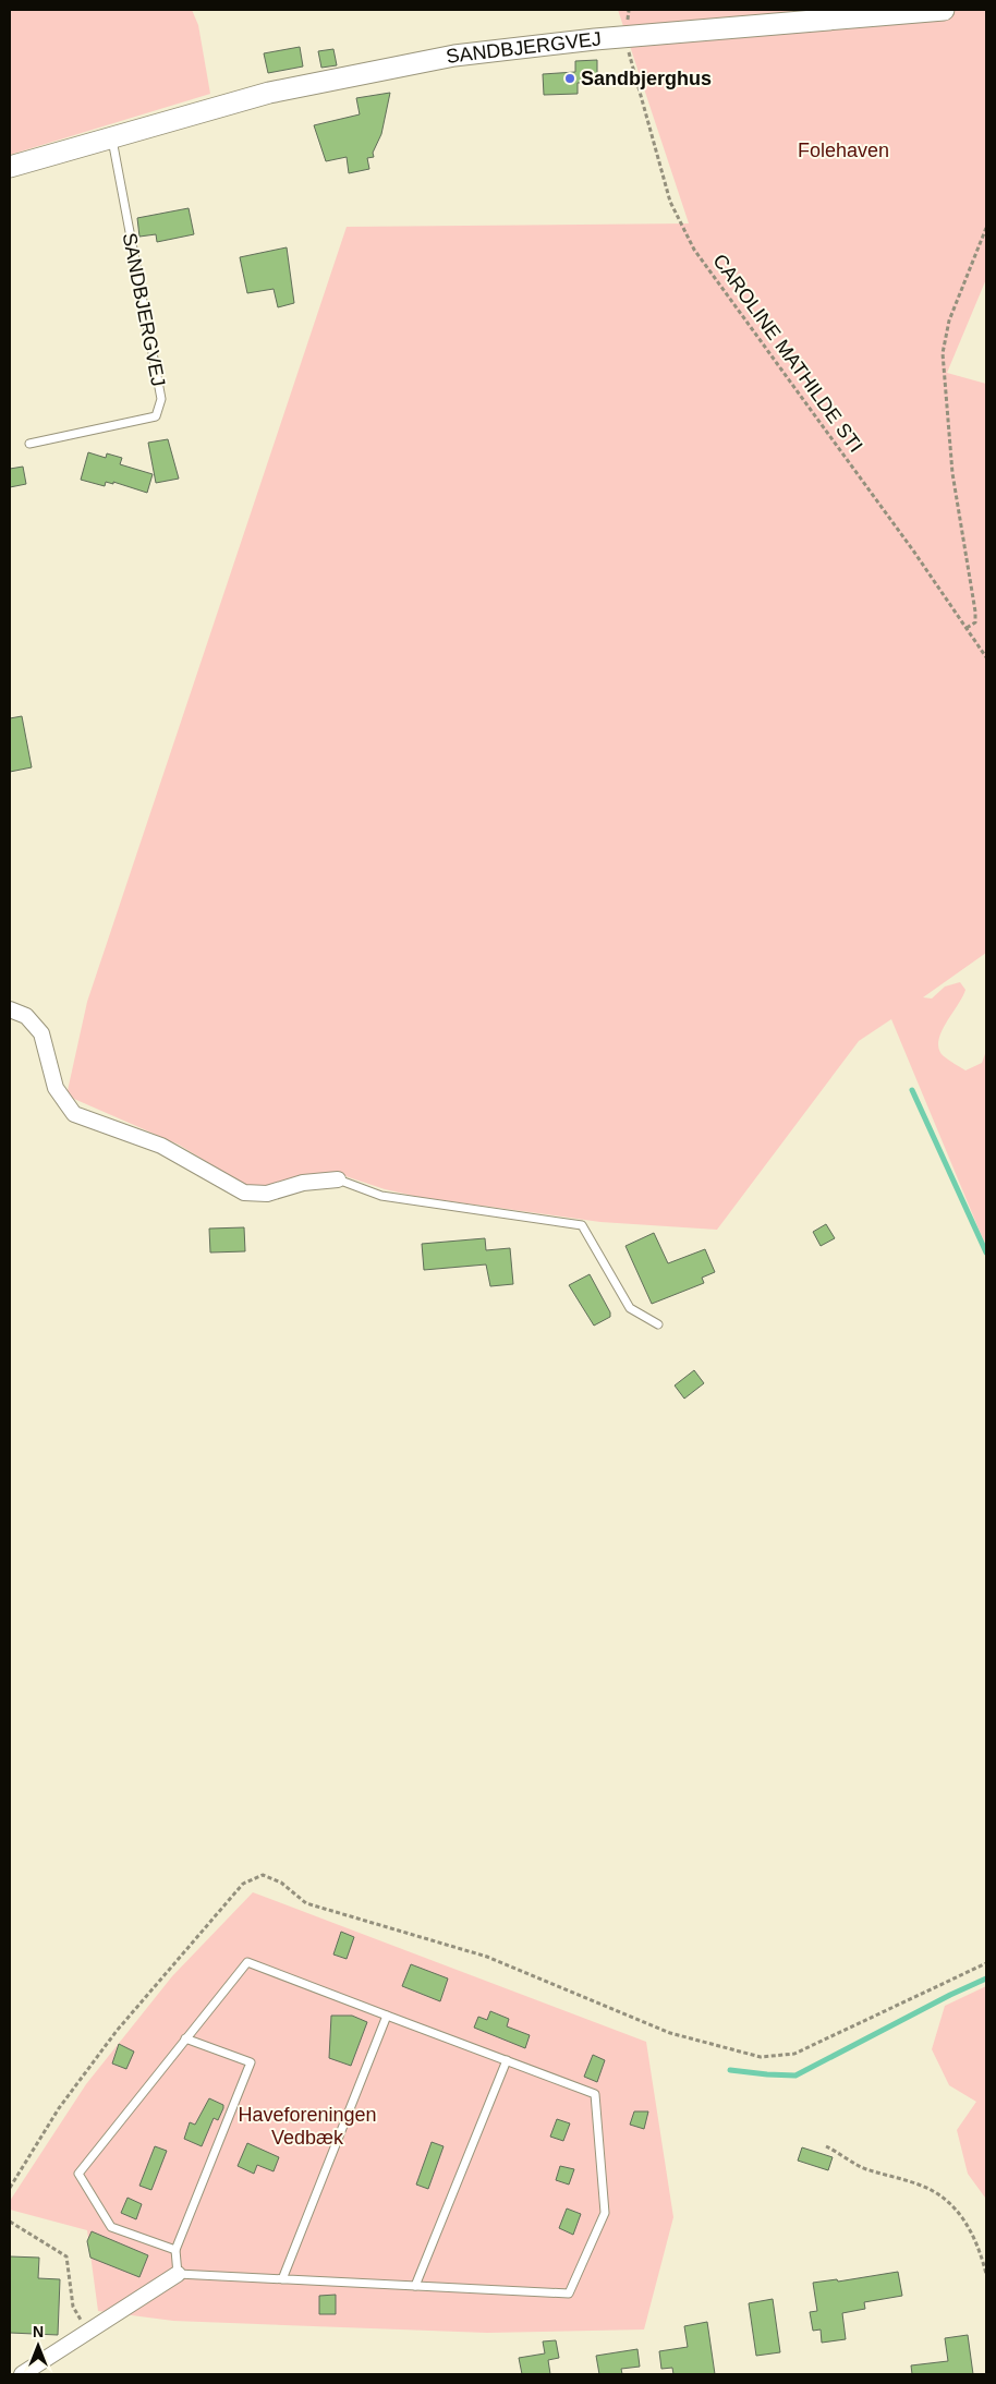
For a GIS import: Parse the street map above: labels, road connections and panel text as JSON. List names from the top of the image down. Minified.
{"streets":{"street":["SANDBJERGVEJ"],"path":["CAROLINE MATHILDE STI"]},"crossings":[["SANDBJERGVEJ","CAROLINE MATHILDE STI"]],"parks":["Folehaven","Haveforeningen Vedbæk"],"places":["Sandbjerghus"],"north":"top"}
